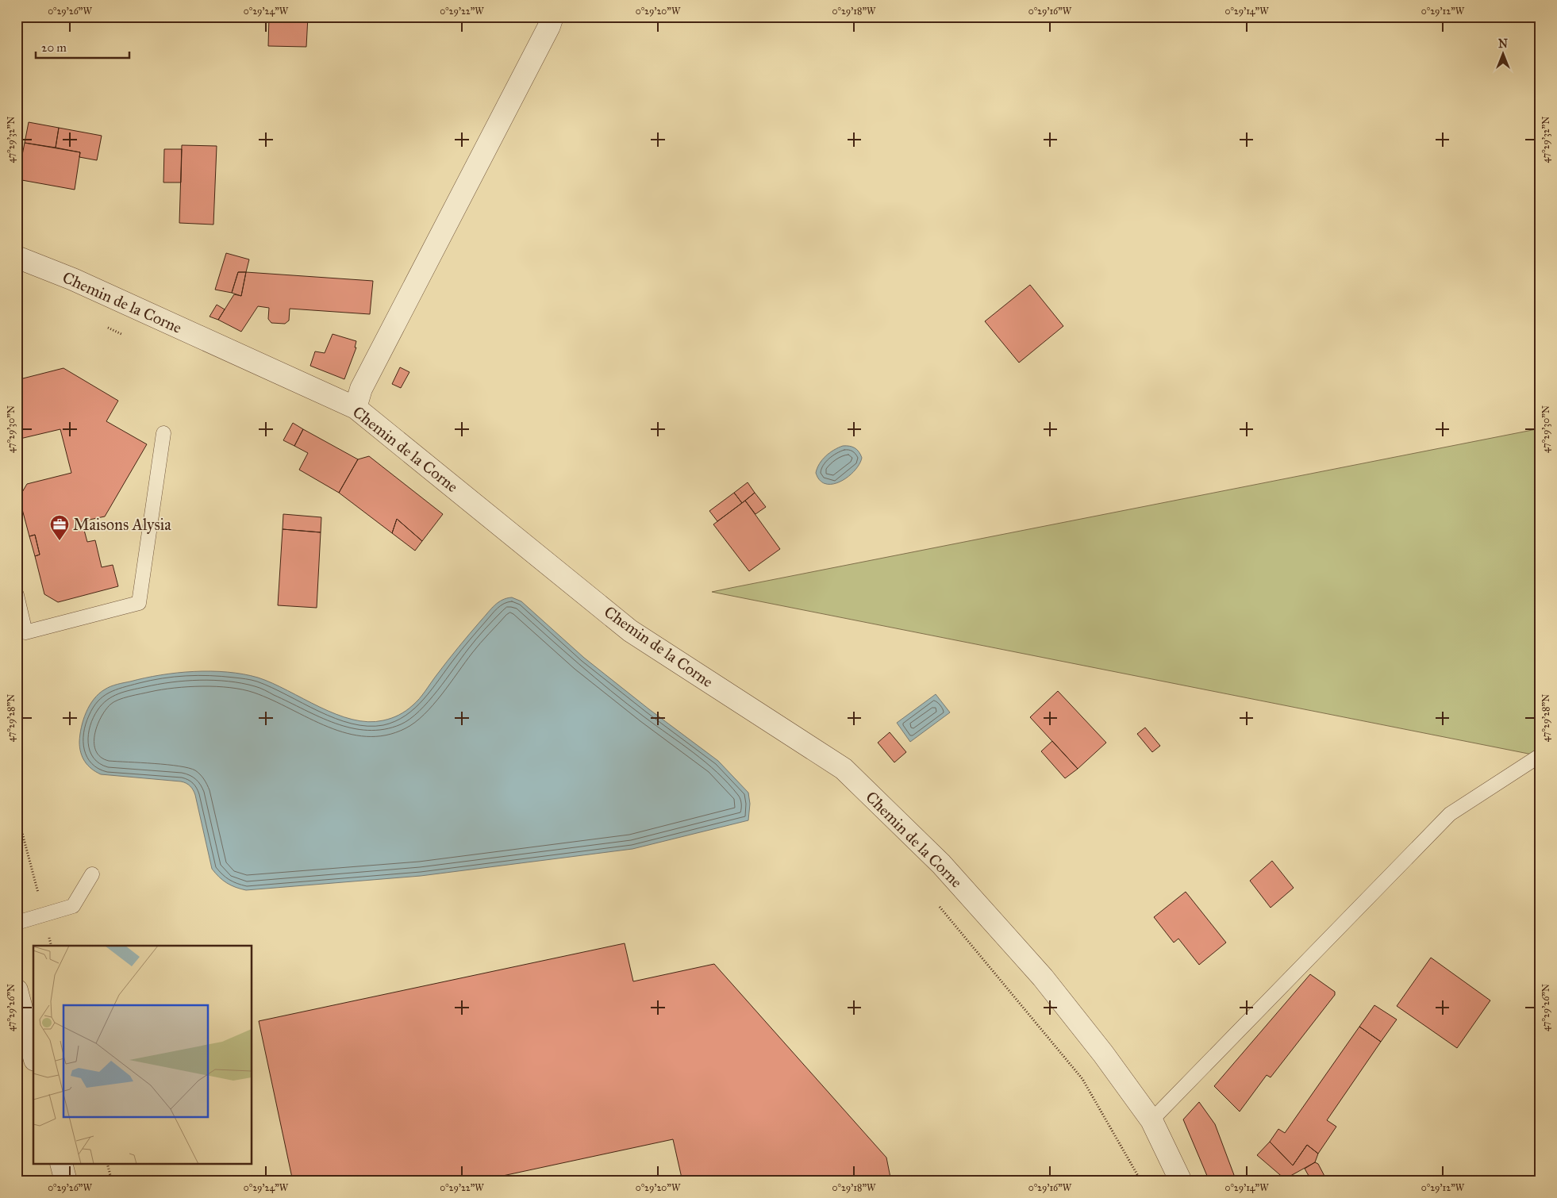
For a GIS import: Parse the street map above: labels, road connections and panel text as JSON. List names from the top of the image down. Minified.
{"streets":{"street":["Chemin de la Corne"]},"places":{"office":["Maisons Alysia"]},"scale_bar":"20 m","north":"top","coordinates":["0°29'26\"W","0°29'24\"W","0°29'22\"W","0°29'20\"W","0°29'18\"W","0°29'16\"W","0°29'14\"W","0°29'12\"W","47°29'32\"N","47°29'30\"N","47°29'28\"N","47°29'26\"N"]}
